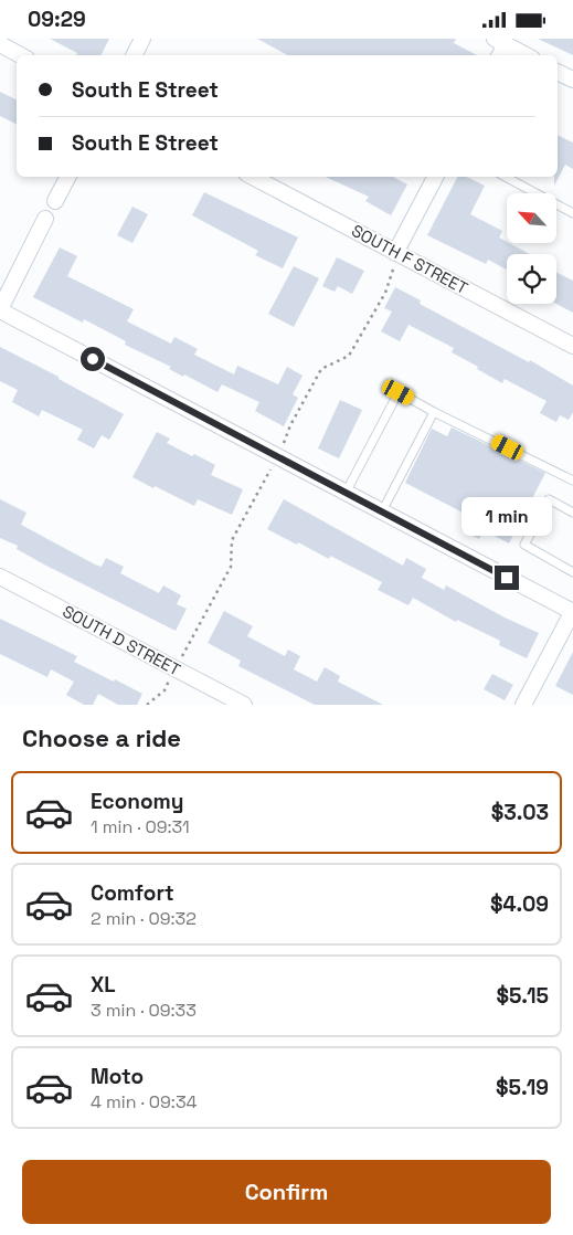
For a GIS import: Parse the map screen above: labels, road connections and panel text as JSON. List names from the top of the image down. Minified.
{"streets":{"street":["SOUTH F STREET","SOUTH D STREET"]},"north":"top left","page":{"status":"09:29","banner":["South E Street","South E Street"],"bubble":"1 min","heading":"Choose a ride","list":[{"name":"Economy","note":"1 min · 09:31","value":"$3.03"},{"name":"Comfort","note":"2 min · 09:32","value":"$4.09"},{"name":"XL","note":"3 min · 09:33","value":"$5.15"},{"name":"Moto","note":"4 min · 09:34","value":"$5.19"}],"buttons":"Confirm"}}
